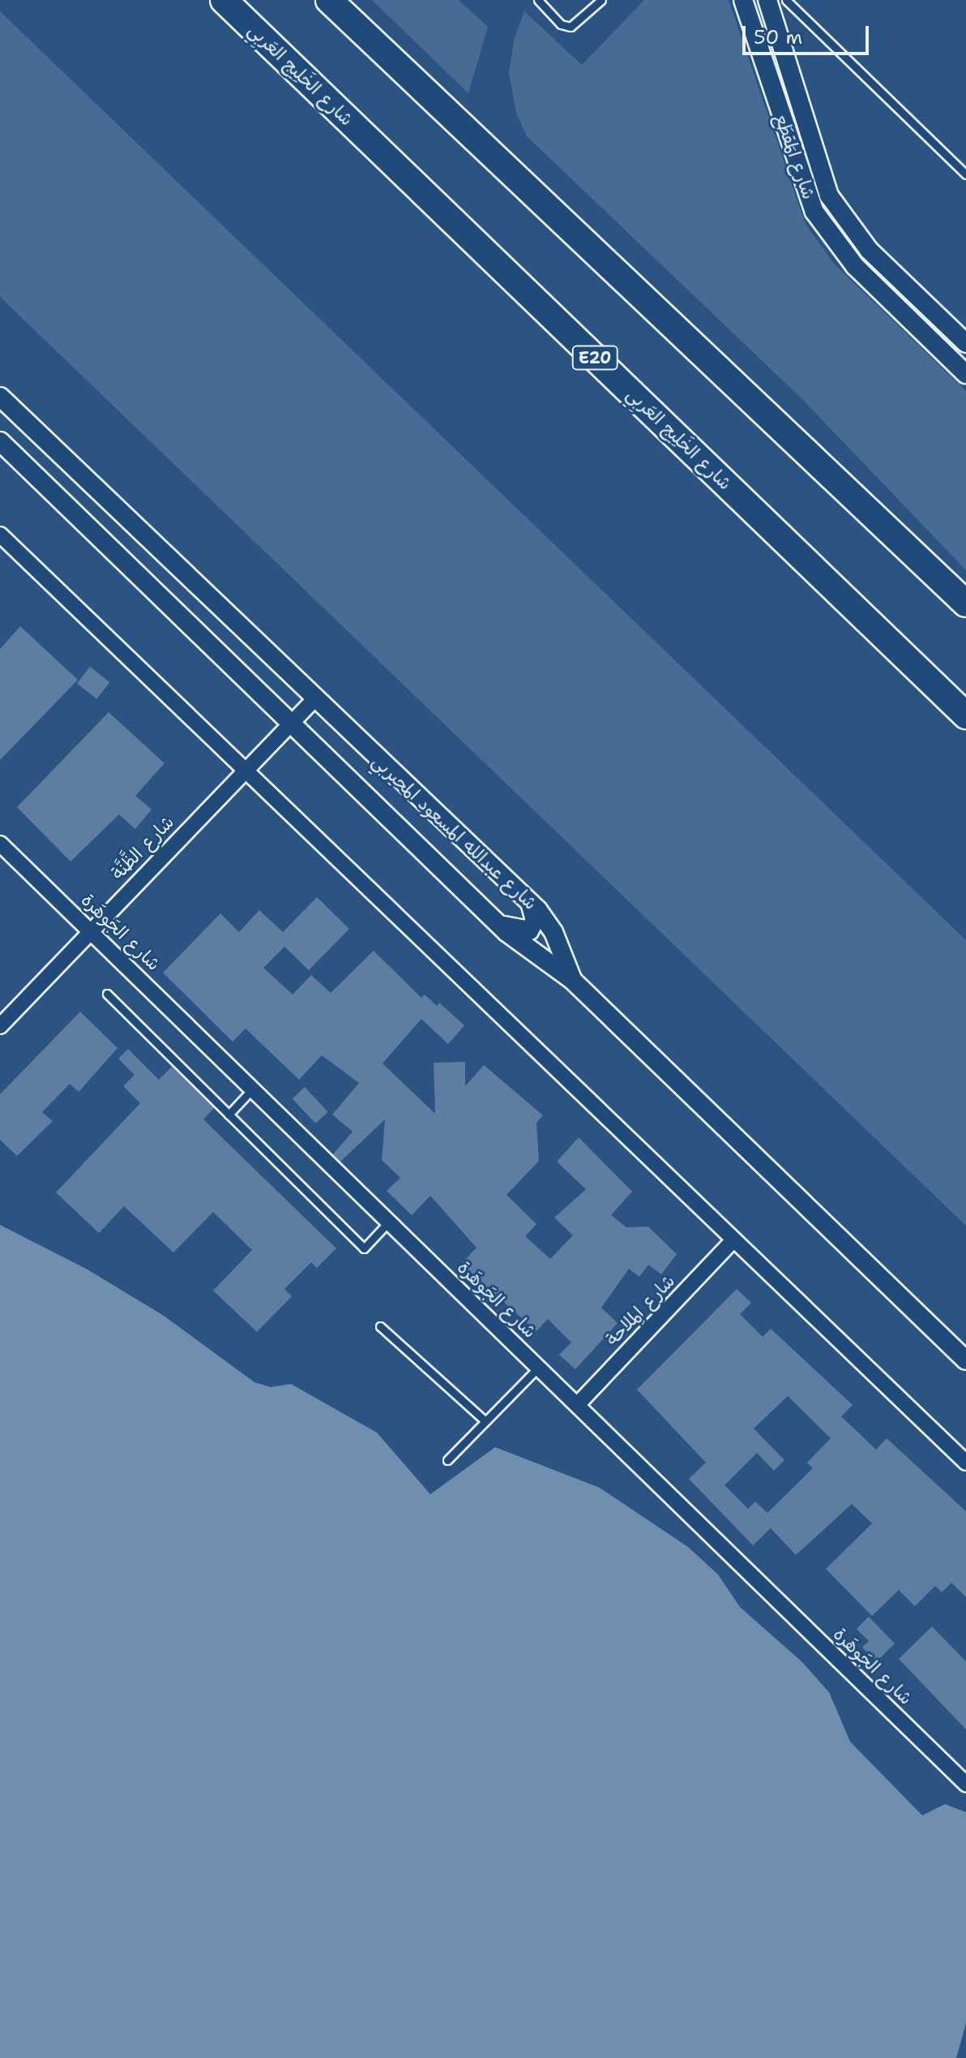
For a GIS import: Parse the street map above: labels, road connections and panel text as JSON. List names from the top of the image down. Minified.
{"streets":{"highway":["شارع الخَلِيج العَربِي","E20"],"street":["شارع المَقطَع","شارع عبدالله المسعود المحيربي","شارع الظَّنَّة","شارع الجَوهَرة","شارع المِلاحة"]},"crossings":[["شارع عبدالله المسعود المحيربي","شارع الظَّنَّة"],["شارع الظَّنَّة","شارع الجَوهَرة"],["شارع الجَوهَرة","شارع المِلاحة"]],"scale_bar":"50 m"}
